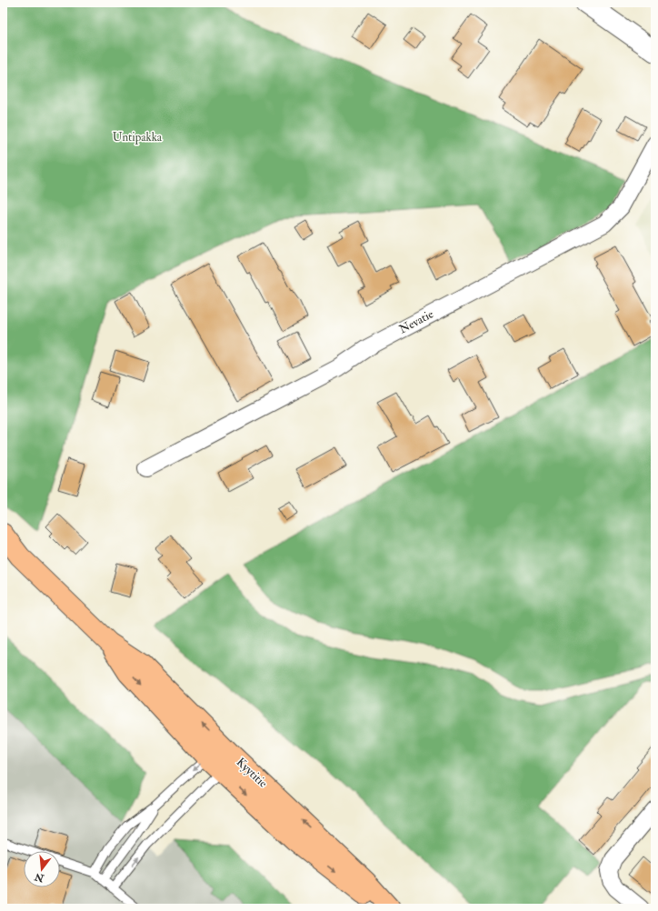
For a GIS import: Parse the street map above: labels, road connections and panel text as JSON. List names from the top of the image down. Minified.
{"streets":{"main road":["Kyytitie"],"street":["Nevatie"]},"parks":["Untipakka"],"north":"bottom"}
